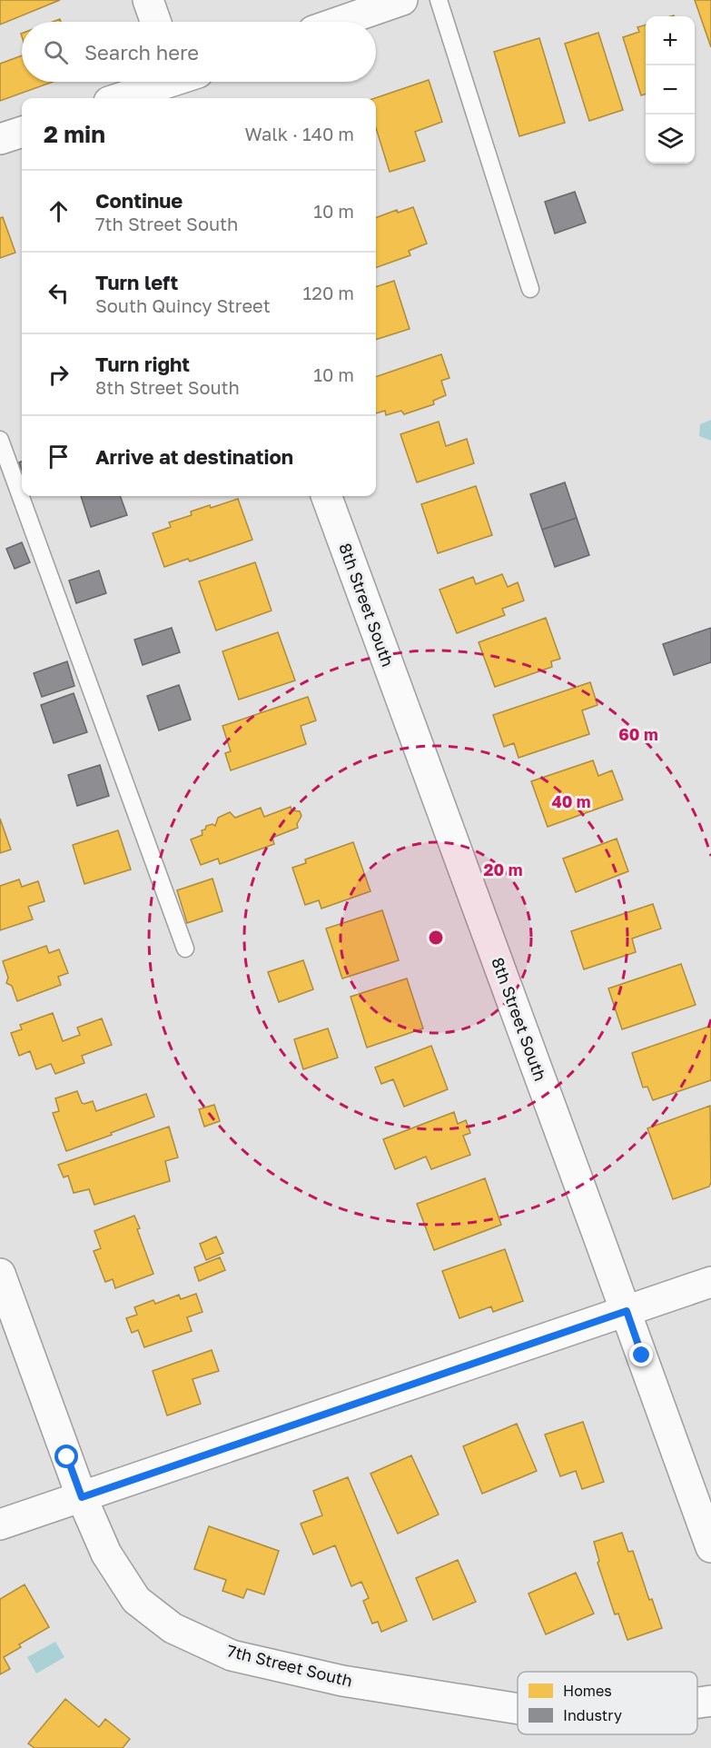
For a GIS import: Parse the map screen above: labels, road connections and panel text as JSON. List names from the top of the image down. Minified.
{"streets":{"street":["8th Street South","7th Street South"]},"legend":["Homes","Industry"],"page":{"map_buttons":["+","−"],"search":"Search here","heading":["2 min","Walk · 140 m"],"list":[["Continue","7th Street South","10 m"],["Turn left","South Quincy Street","120 m"],["Turn right","8th Street South","10 m"],"Arrive at destination"]},"rings":["60 m","40 m","20 m"]}
